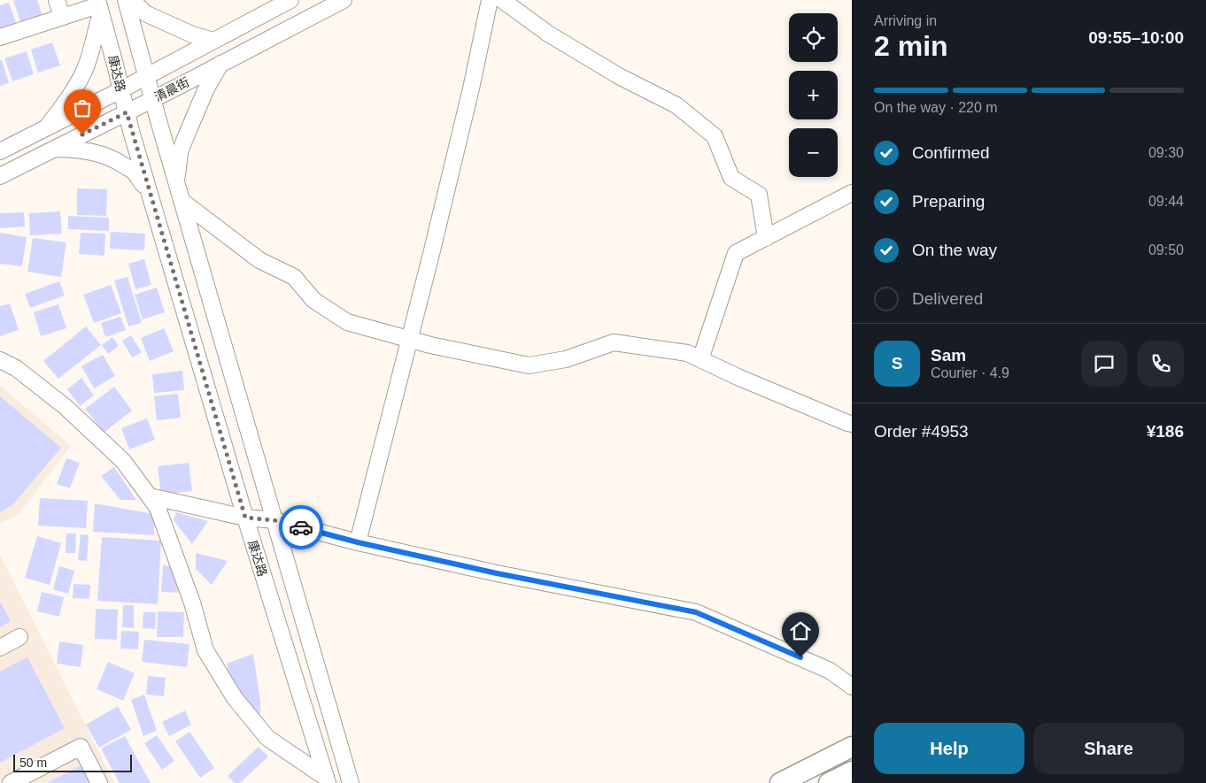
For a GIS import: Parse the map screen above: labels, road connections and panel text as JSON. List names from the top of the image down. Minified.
{"streets":{"street":["康达路","清晨街"]},"crossings":[["康达路","清晨街"]],"scale_bar":"50 m","page":{"heading":["2 min","Arriving in","09:55–10:00"],"panel":["Sam","Courier · 4.9","Order #4953","¥186"],"map_buttons":["+","−"],"bar":"On the way · 220 m","list":[["Confirmed","09:30"],["Preparing","09:44"],["On the way","09:50"],"Delivered"],"round":"S","buttons":["Help","Share"],"scale":"50 m"}}
